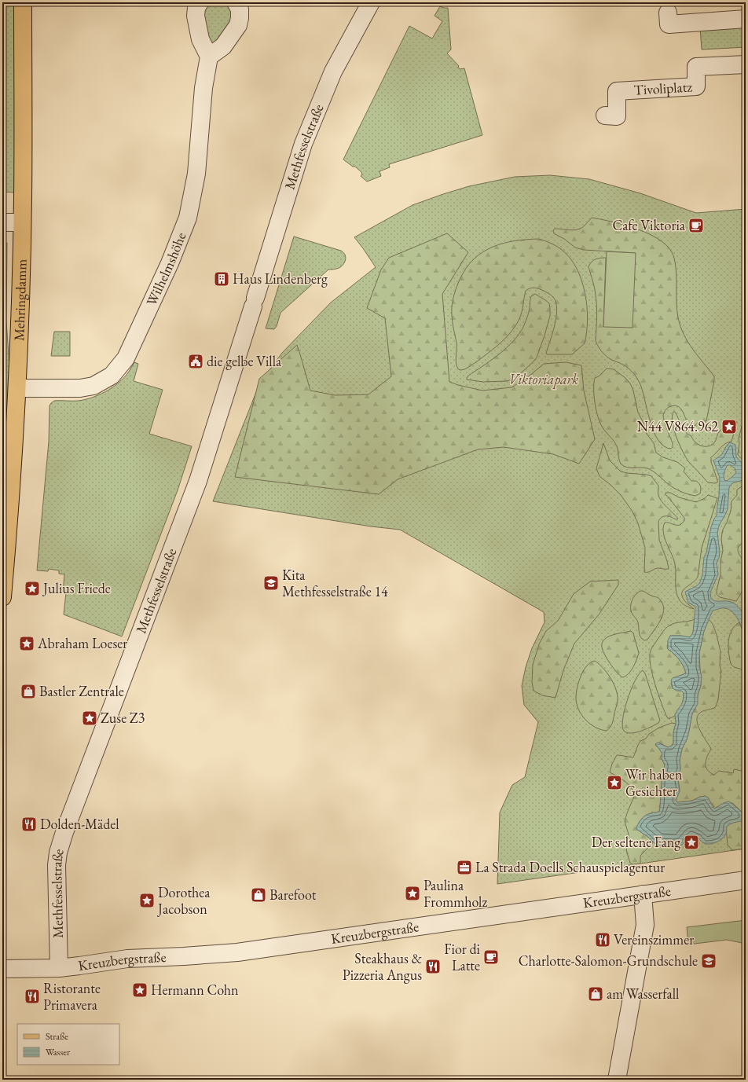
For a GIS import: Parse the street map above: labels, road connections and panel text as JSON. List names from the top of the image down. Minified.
{"streets":{"main road":["Mehringdamm"],"street":["Tivoliplatz","Methfesselstraße","Wilhelmshöhe","Kreuzbergstraße"]},"crossings":[["Methfesselstraße","Kreuzbergstraße"],["Wilhelmshöhe","Mehringdamm"]],"parks":["Viktoriapark"],"places":{"cafe":["Cafe Viktoria","Fior di Latte"],"building":["Haus Lindenberg"],"public building":["die gelbe Villa"],"place":["N44 V864.962","Julius Friede","Abraham Loeser","Zuse Z3","Wir haben Gesichter","Der seltene Fang","Paulina Frommholz","Dorothea Jacobson","Hermann Cohn"],"school or university":["Kita Methfesselstraße 14","Charlotte-Salomon-Grundschule"],"shop":["Bastler Zentrale","Barefoot","am Wasserfall"],"restaurant":["Dolden-Mädel","Vereinszimmer","Steakhaus & Pizzeria Angus","Ristorante Primavera"],"office":["La Strada Doells Schauspielagentur"]},"legend":["Straße","Wasser"]}
